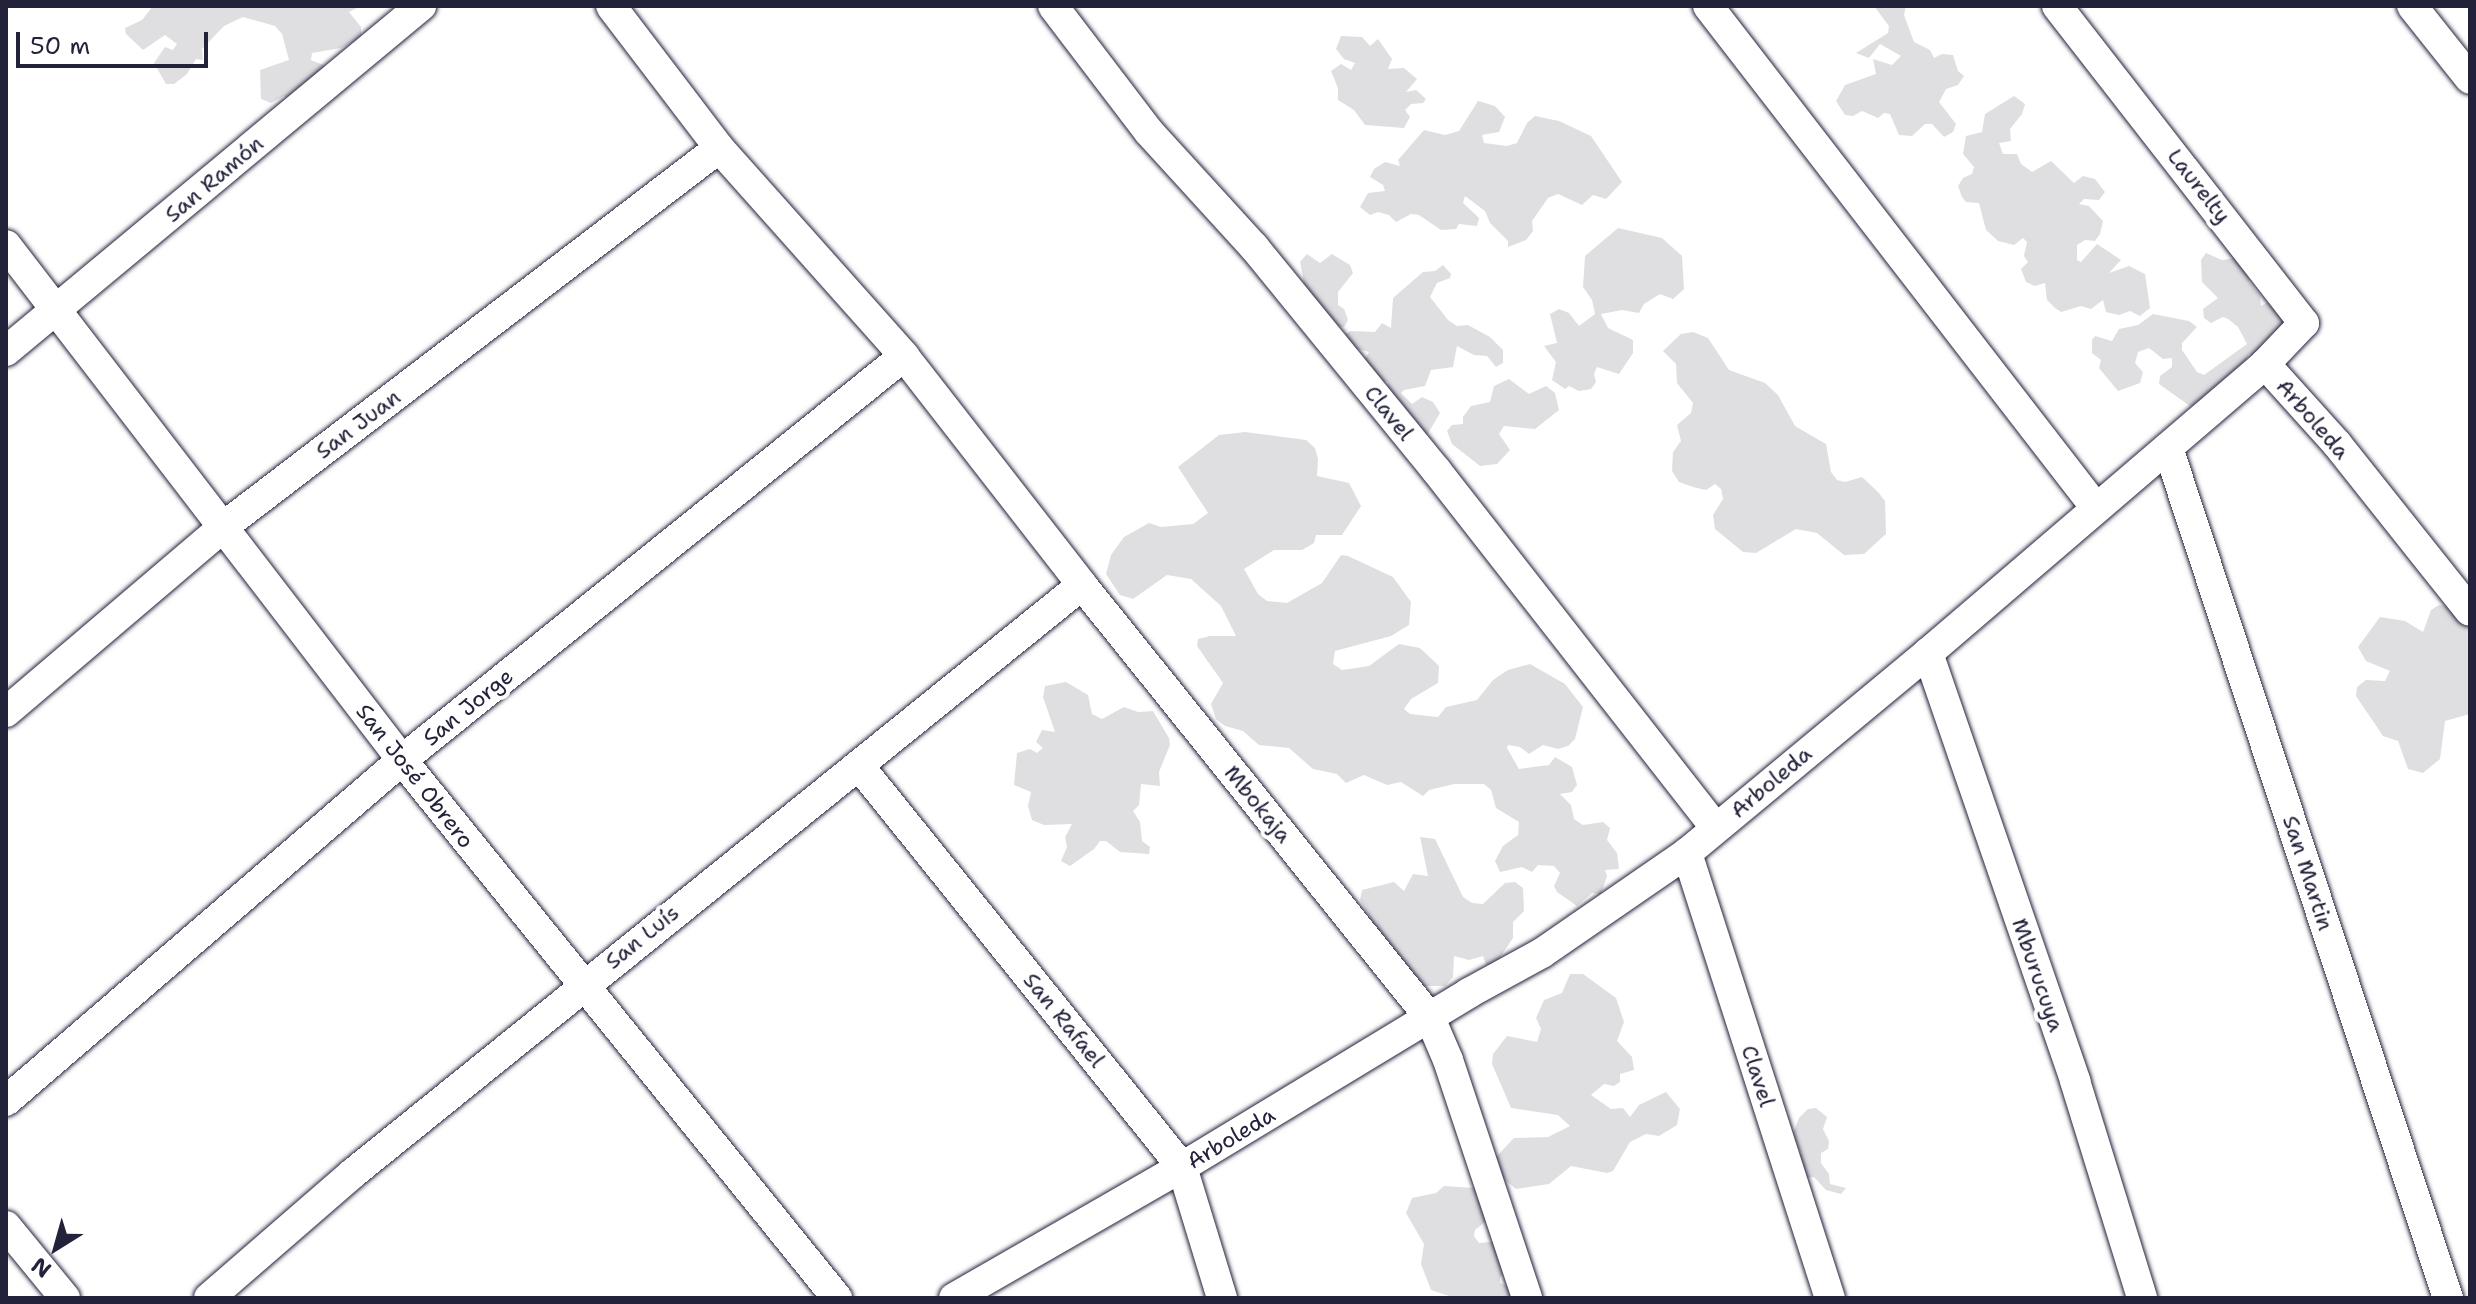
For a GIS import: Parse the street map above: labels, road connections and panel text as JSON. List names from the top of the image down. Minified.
{"streets":{"street":["San Ramón","Laurelty","Clavel","Arboleda","San Juan","San Jorge","San José Obrero","Mbokaja","San Martin","San Luís","Mburucuya","San Rafael"]},"crossings":[["San Ramón","San José Obrero"],["Laurelty","Arboleda"],["Clavel","Arboleda"],["Arboleda","Mbokaja"],["Arboleda","San Martin"],["Arboleda","Mburucuya"],["Arboleda","San Rafael"],["San Juan","San José Obrero"],["San Juan","Mbokaja"],["San Jorge","San José Obrero"],["San Jorge","Mbokaja"],["San José Obrero","San Luís"],["Mbokaja","San Luís"],["San Luís","San Rafael"]],"scale_bar":"50 m","north":"bottom left"}
